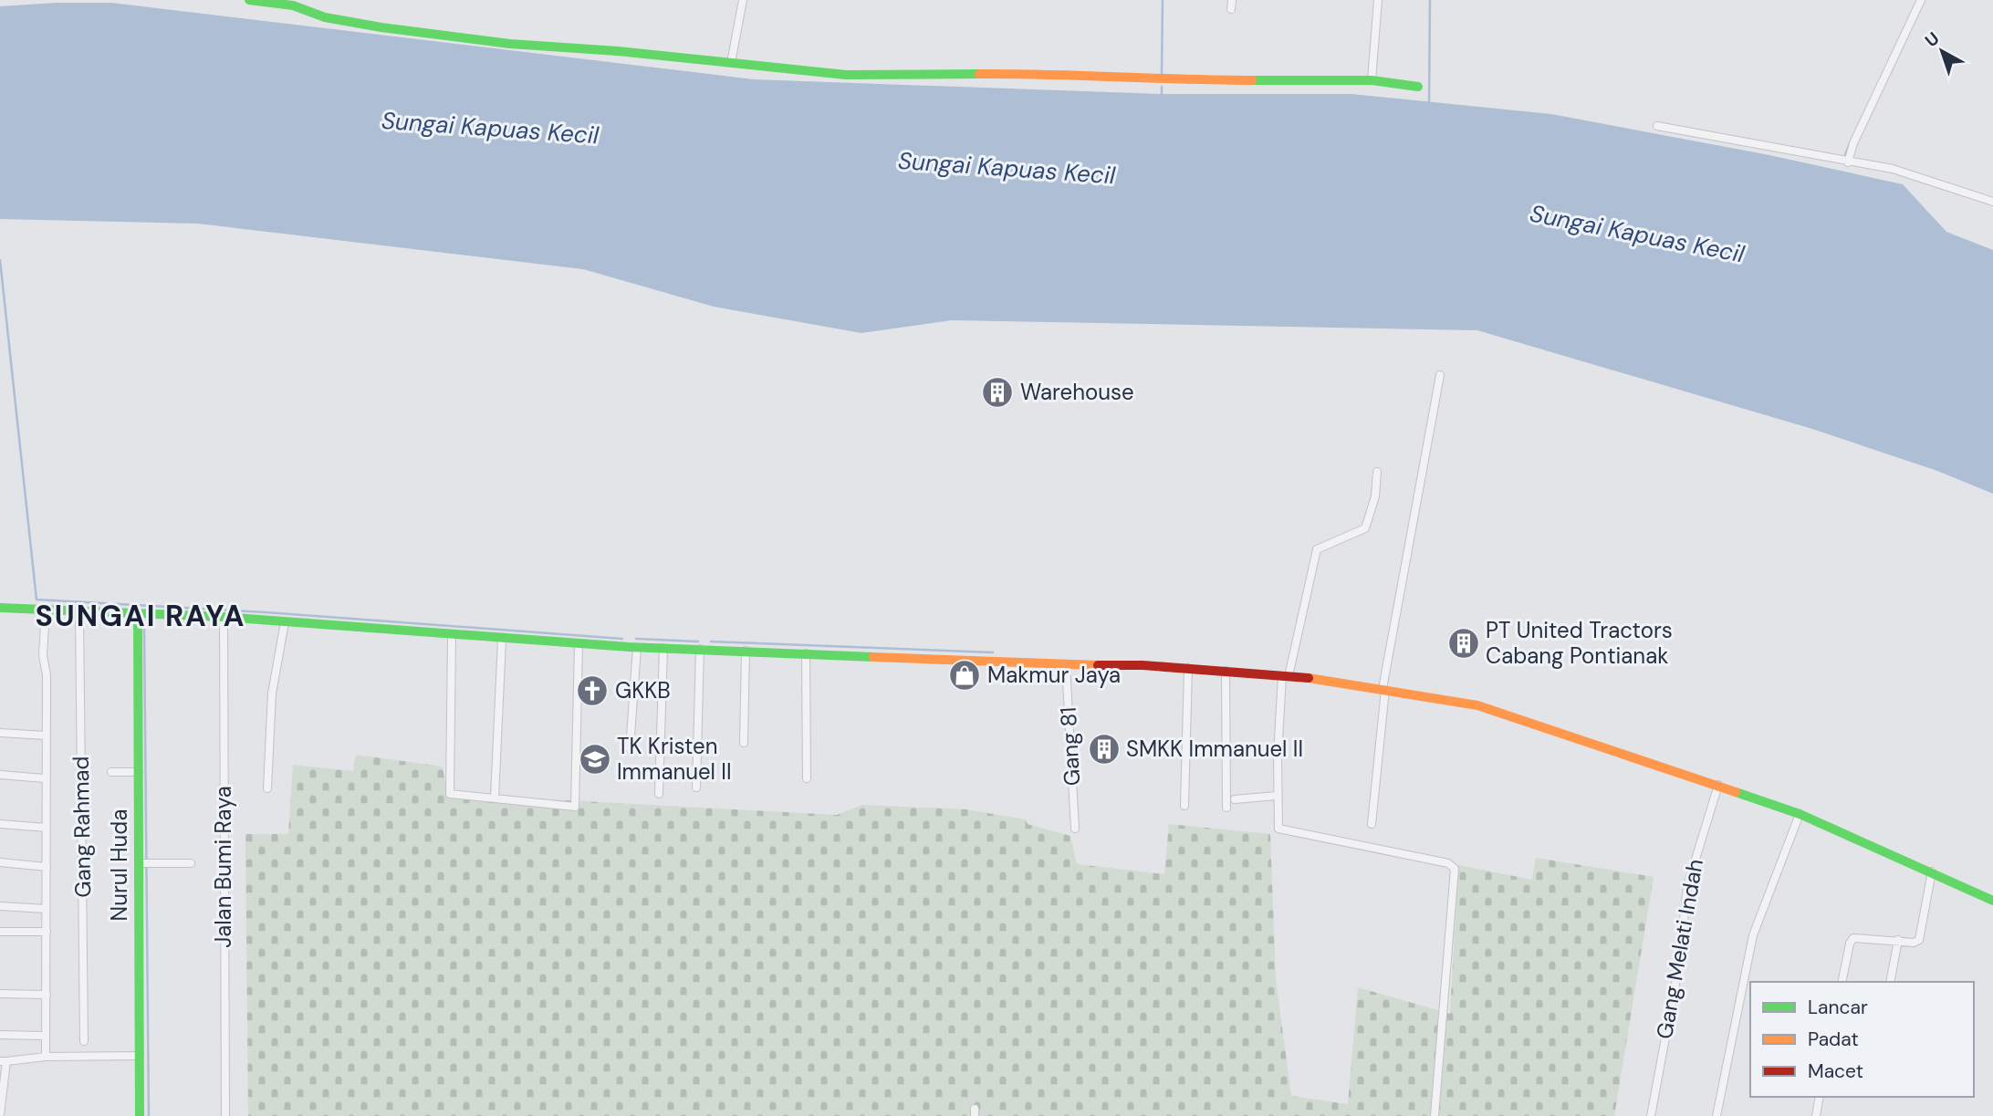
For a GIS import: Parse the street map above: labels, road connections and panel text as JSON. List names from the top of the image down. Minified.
{"streets":{"main road":["Nurul Huda"],"street":["Gang 81","Gang Rahmad","Jalan Bumi Raya","Gang Melati Indah"]},"districts":["SUNGAI RAYA"],"water":["Sungai Kapuas Kecil"],"places":{"building":["Warehouse","PT United Tractors Cabang Pontianak","SMKK Immanuel II"],"shop":["Makmur Jaya"],"church":["GKKB"],"school or university":["TK Kristen Immanuel II"]},"legend":["Lancar","Padat","Macet"],"north":"top left"}
